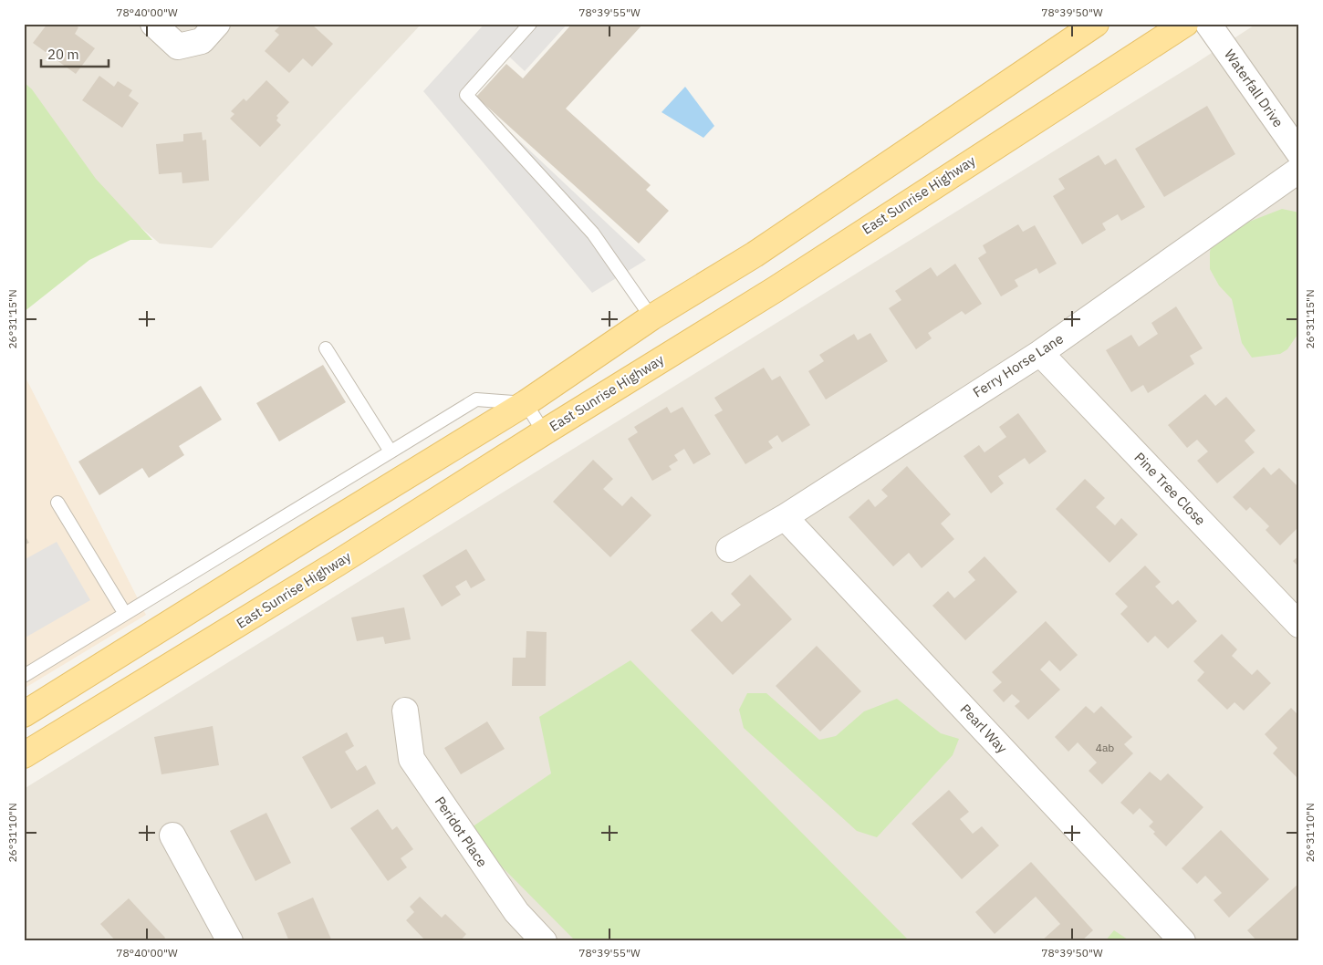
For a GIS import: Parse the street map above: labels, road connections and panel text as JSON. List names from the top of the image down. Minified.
{"streets":{"main road":["East Sunrise Highway"],"street":["Waterfall Drive","Ferry Horse Lane","Pine Tree Close","Pearl Way","Peridot Place"]},"crossings":[["Ferry Horse Lane","Pine Tree Close"],["Ferry Horse Lane","Pearl Way"]],"house_numbers":["4ab"],"scale_bar":"20 m","coordinates":["78°40'00\"W","78°39'55\"W","78°39'50\"W","26°31'15\"N","26°31'10\"N"]}
